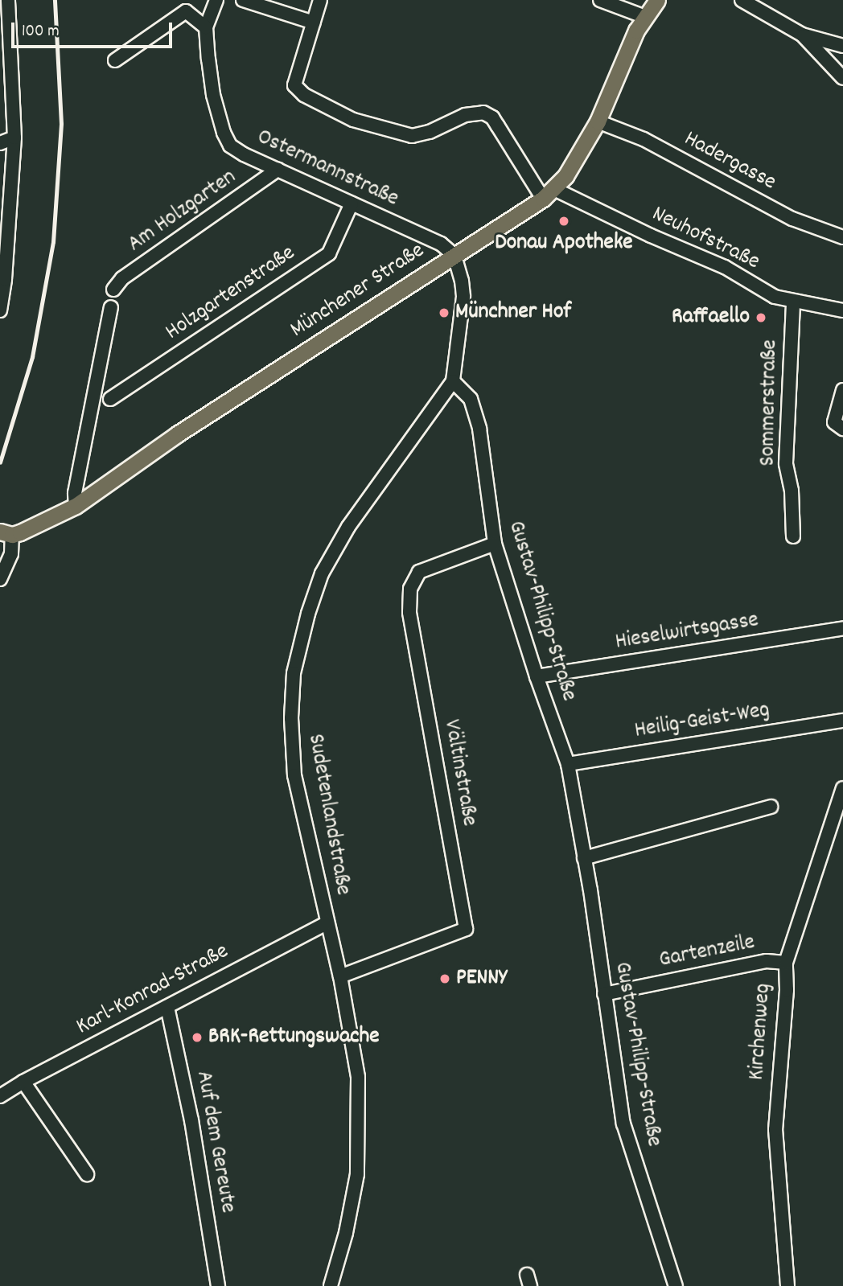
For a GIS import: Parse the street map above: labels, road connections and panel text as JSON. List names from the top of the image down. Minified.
{"streets":{"main road":["Münchener Straße"],"street":["Hadergasse","Ostermannstraße","Am Holzgarten","Neuhofstraße","Holzgartenstraße","Sommerstraße","Gustav-Philipp-Straße","Hieselwirtsgasse","Heilig-Geist-Weg","Vältinstraße","Sudetenlandstraße","Gartenzeile","Karl-Konrad-Straße","Kirchenweg","Auf dem Gereute"]},"crossings":[["Hadergasse","Münchener Straße"],["Ostermannstraße","Am Holzgarten"],["Ostermannstraße","Münchener Straße"],["Ostermannstraße","Holzgartenstraße"],["Ostermannstraße","Sudetenlandstraße"],["Neuhofstraße","Münchener Straße"],["Neuhofstraße","Sommerstraße"],["Münchener Straße","Sudetenlandstraße"],["Gustav-Philipp-Straße","Hieselwirtsgasse"],["Gustav-Philipp-Straße","Heilig-Geist-Weg"],["Gustav-Philipp-Straße","Vältinstraße"],["Gustav-Philipp-Straße","Sudetenlandstraße"],["Gustav-Philipp-Straße","Gartenzeile"],["Vältinstraße","Sudetenlandstraße"],["Sudetenlandstraße","Karl-Konrad-Straße"],["Gartenzeile","Kirchenweg"],["Karl-Konrad-Straße","Auf dem Gereute"]],"places":["Donau Apotheke","Münchner Hof","Raffaello","PENNY","BRK-Rettungswache"],"scale_bar":"100 m"}
